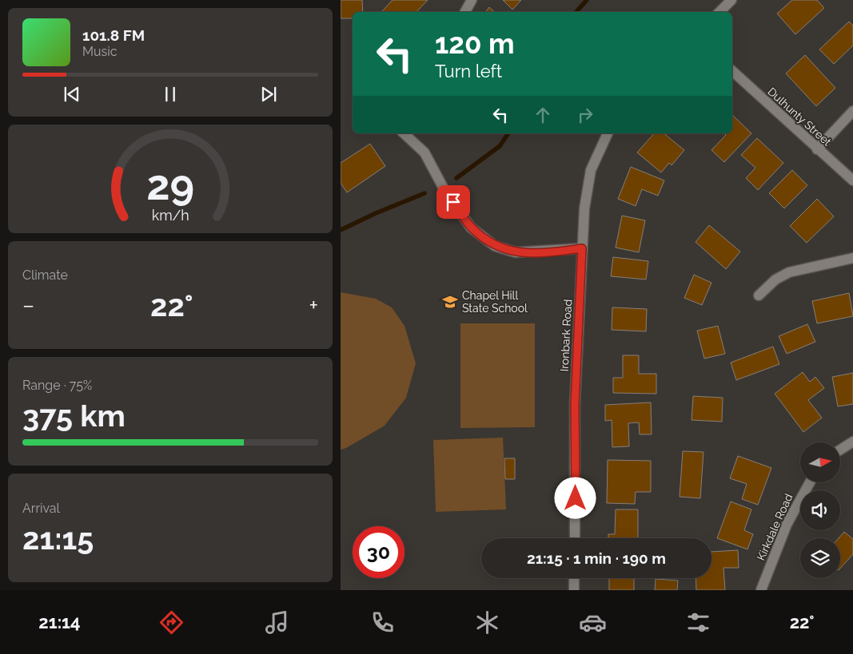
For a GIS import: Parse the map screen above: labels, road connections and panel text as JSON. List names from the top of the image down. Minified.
{"streets":{"street":["Dulhunty Street","Ironbark Road","Kirkdale Road"]},"places":{"school or university":["Chapel Hill State School"]},"north":"right","page":{"turn":["120 m","Turn left"],"song":["101.8 FM","Music"],"tile":["Climate",["Range · 75%","375 km"],["Arrival","21:15"]],"heat":["−","22°","+"],"limit":"30","trip":"21:15 · 1 min · 190 m","tabs":["21:14","22°"],"gauge":["29","km/h"]}}
